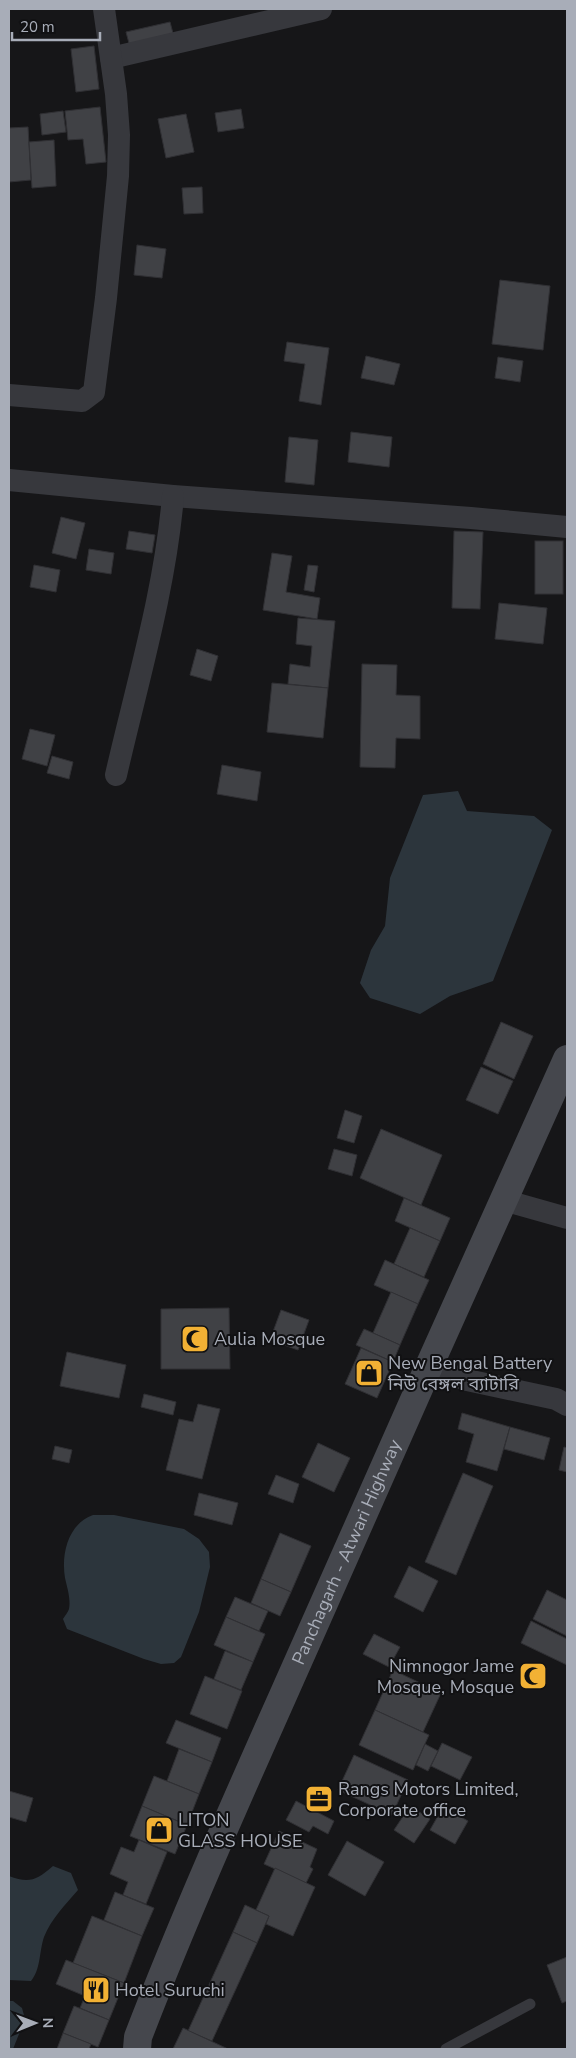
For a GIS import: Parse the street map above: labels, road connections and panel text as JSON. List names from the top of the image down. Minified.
{"streets":{"main road":["Panchagarh - Atwari Highway"]},"places":{"mosque":["Aulia Mosque","Nimnogor Jame Mosque, Mosque"],"shop":["New Bengal Battery নিউ বেঙ্গল ব্যাটারি","LITON GLASS HOUSE"],"office":["Rangs Motors Limited, Corporate office"],"restaurant":["Hotel Suruchi"]},"scale_bar":"20 m","north":"right"}
